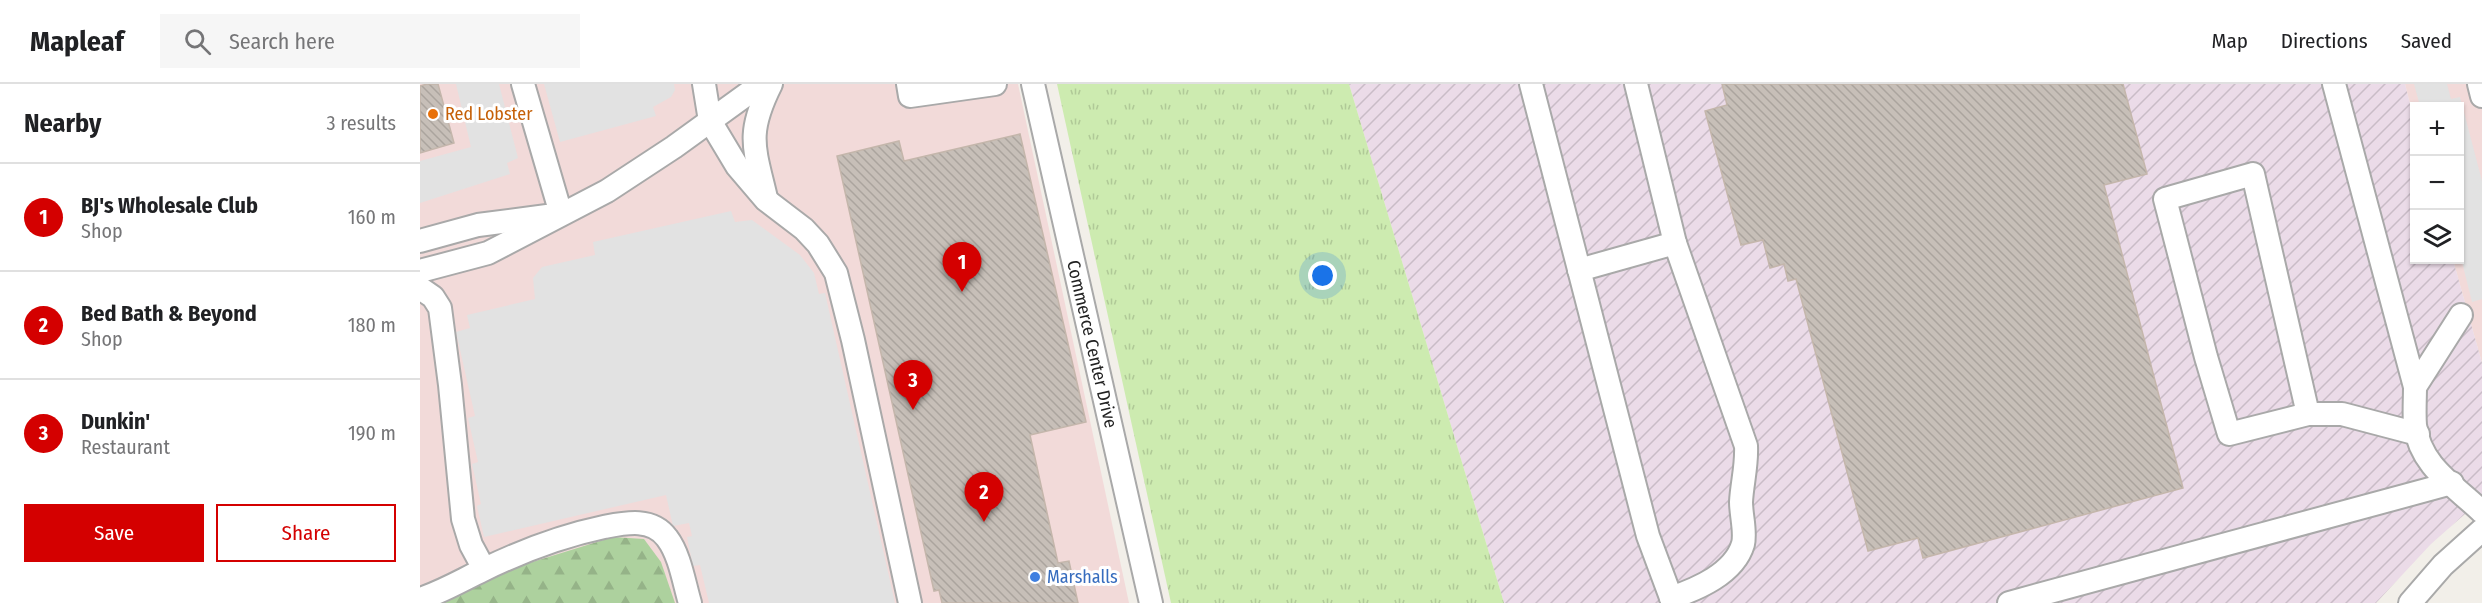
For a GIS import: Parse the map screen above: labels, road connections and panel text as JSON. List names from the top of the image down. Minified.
{"streets":{"street":["Commerce Center Drive"]},"places":["Red Lobster","Marshalls"],"page":{"header":"Mapleaf","search":"Search here","nav":["Map","Directions","Saved"],"heading":["Nearby","3 results"],"map_buttons":["+","−"],"list":[{"mark":"1","name":"BJ's Wholesale Club","note":"Shop","value":"160 m"},{"mark":"2","name":"Bed Bath & Beyond","note":"Shop","value":"180 m"},{"mark":"3","name":"Dunkin'","note":"Restaurant","value":"190 m"}],"pins":["1","3","2"],"buttons":["Save","Share"]}}
